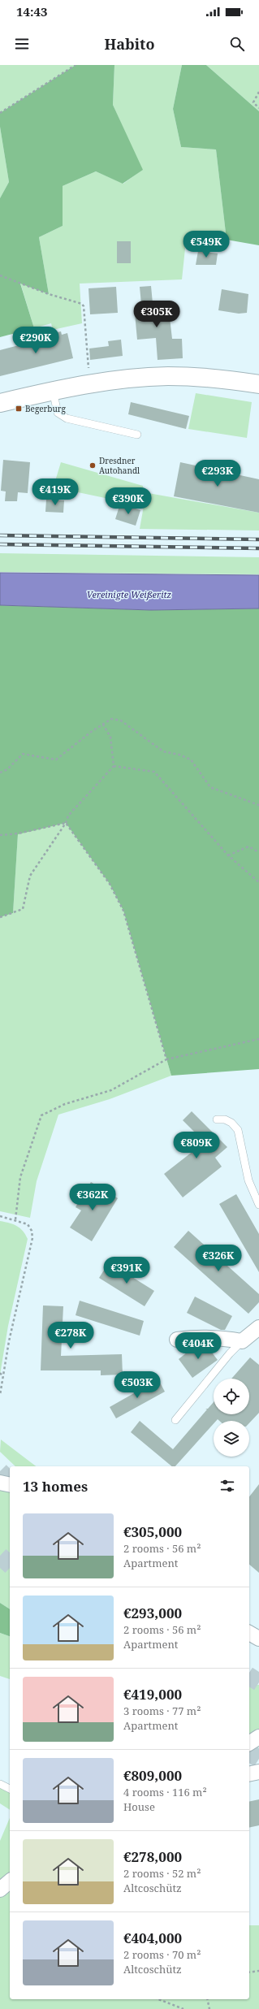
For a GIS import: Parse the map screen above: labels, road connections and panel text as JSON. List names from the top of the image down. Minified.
{"water":["Vereinigte Weißeritz"],"places":{"transit":["Begerburg"],"other":["Dresdner Autohandl"]},"page":{"status":"14:43","header":"Habito","price":["€549K","€305K","€290K","€293K","€419K","€390K","€809K","€362K","€326K","€391K","€278K","€404K","€503K"],"heading":"13 homes","list":[{"name":"€305,000","note":"2 rooms · 56 m² · Apartment"},{"name":"€293,000","note":"2 rooms · 56 m² · Apartment"},{"name":"€419,000","note":"3 rooms · 77 m² · Apartment"},{"name":"€809,000","note":"4 rooms · 116 m² · House"},{"name":"€278,000","note":"2 rooms · 52 m² · Altcoschütz"},{"name":"€404,000","note":"2 rooms · 70 m² · Altcoschütz"}]}}
